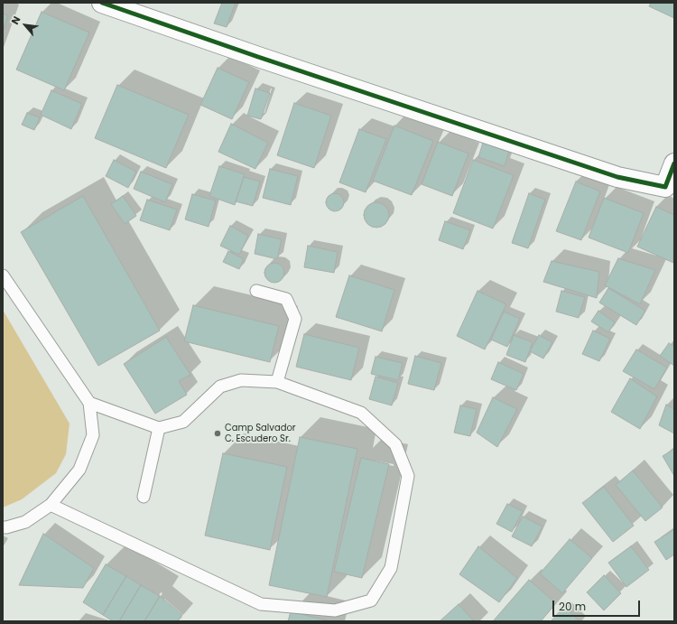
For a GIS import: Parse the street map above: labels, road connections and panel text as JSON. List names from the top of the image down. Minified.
{"places":["Camp Salvador C. Escudero Sr."],"scale_bar":"20 m","north":"top left"}
